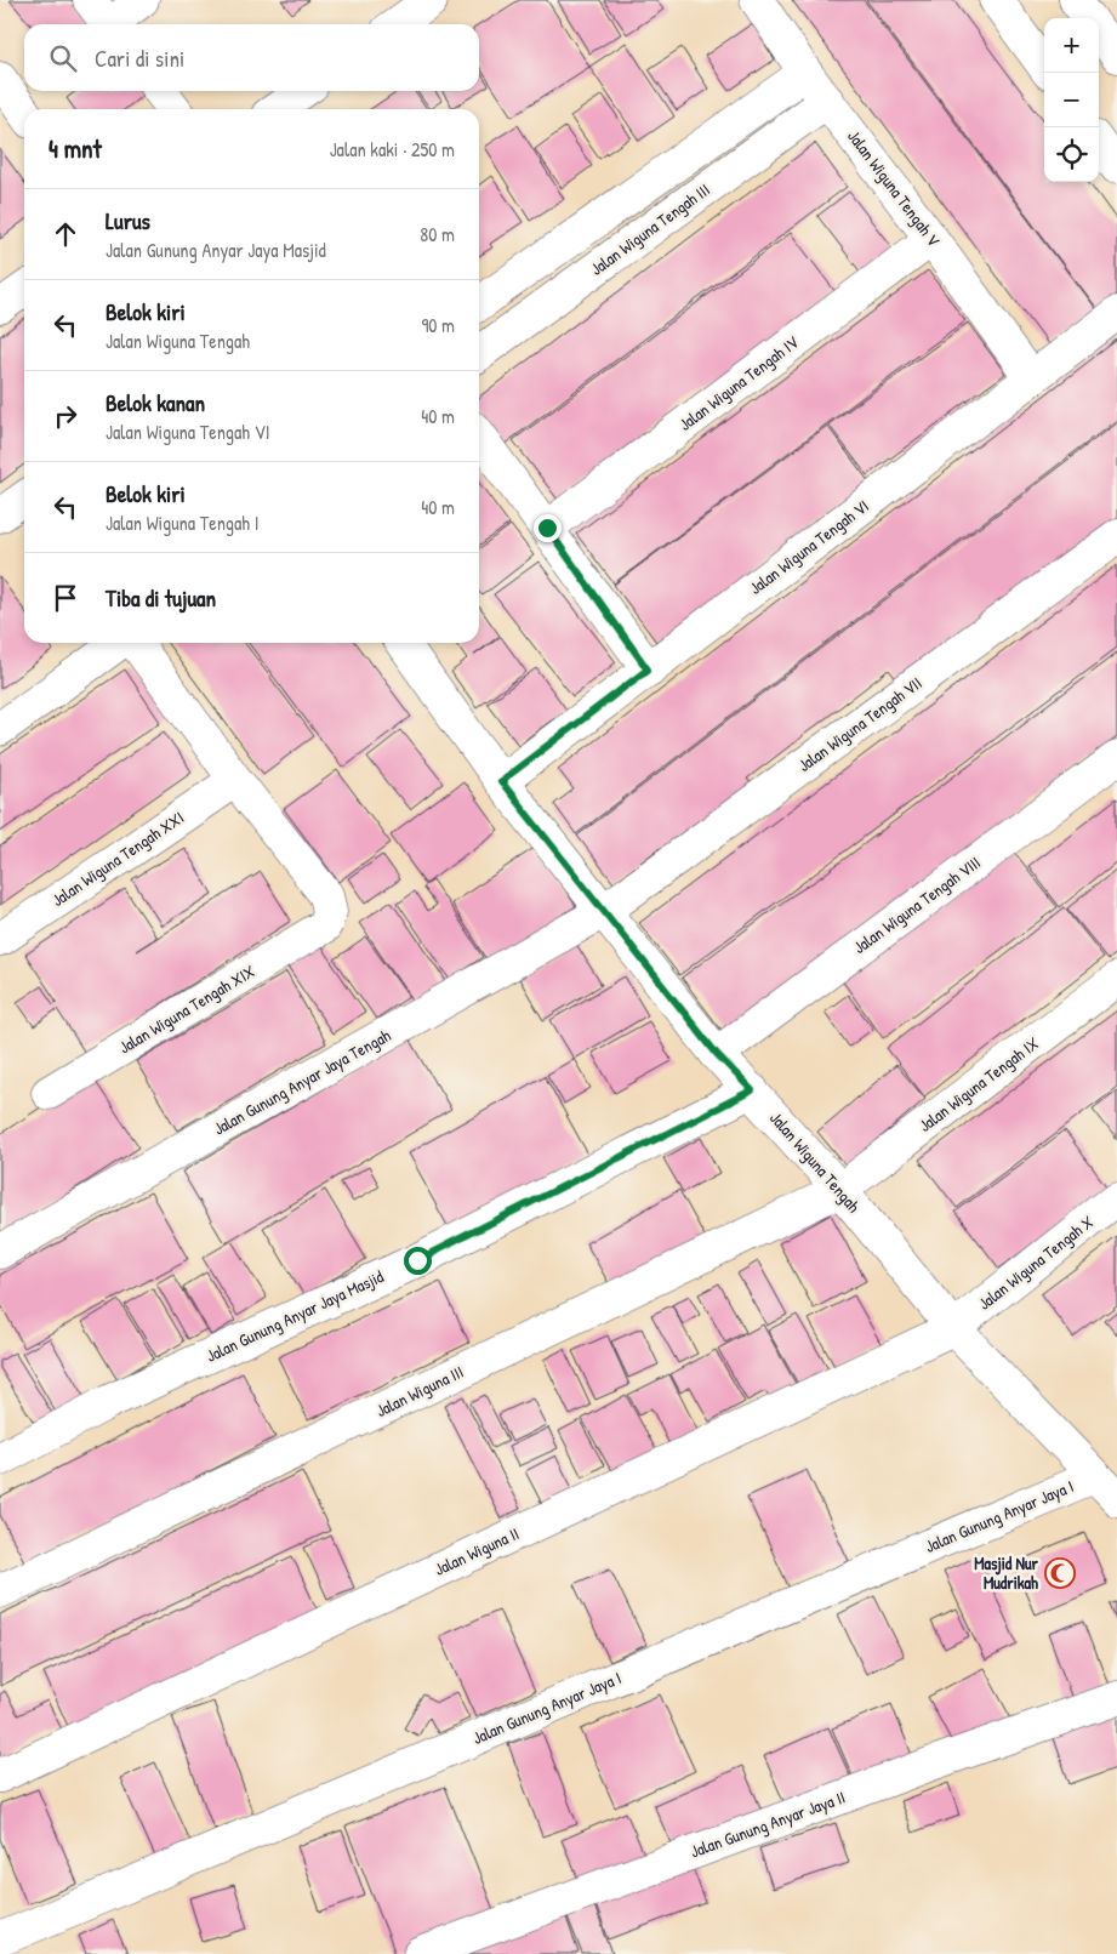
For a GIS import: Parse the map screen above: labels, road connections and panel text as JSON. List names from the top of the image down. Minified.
{"streets":{"street":["Jalan Wiguna Tengah V","Jalan Wiguna Tengah III","Jalan Wiguna Tengah IV","Jalan Wiguna Tengah VI","Jalan Wiguna Tengah VII","Jalan Wiguna Tengah XXI","Jalan Wiguna Tengah VIII","Jalan Wiguna Tengah XIX","Jalan Gunung Anyar Jaya Tengah","Jalan Wiguna Tengah IX","Jalan Wiguna Tengah","Jalan Wiguna Tengah X","Jalan Gunung Anyar Jaya Masjid","Jalan Wiguna III","Jalan Gunung Anyar Jaya I","Jalan Wiguna II","Jalan Gunung Anyar Jaya II"]},"crossings":[["Jalan Wiguna Tengah V","Jalan Wiguna Tengah III"],["Jalan Wiguna Tengah V","Jalan Wiguna Tengah IV"],["Jalan Wiguna Tengah V","Jalan Wiguna Tengah VI"],["Jalan Wiguna Tengah VI","Jalan Wiguna Tengah"],["Jalan Wiguna Tengah VII","Jalan Gunung Anyar Jaya Tengah"],["Jalan Wiguna Tengah VII","Jalan Wiguna Tengah"],["Jalan Wiguna Tengah XXI","Jalan Wiguna Tengah XIX"],["Jalan Wiguna Tengah VIII","Jalan Wiguna Tengah"],["Jalan Gunung Anyar Jaya Tengah","Jalan Wiguna Tengah"],["Jalan Wiguna Tengah IX","Jalan Wiguna Tengah"],["Jalan Wiguna Tengah IX","Jalan Wiguna III"],["Jalan Wiguna Tengah","Jalan Wiguna Tengah X"],["Jalan Wiguna Tengah","Jalan Gunung Anyar Jaya Masjid"],["Jalan Wiguna Tengah","Jalan Wiguna III"],["Jalan Wiguna Tengah","Jalan Gunung Anyar Jaya I"],["Jalan Wiguna Tengah","Jalan Wiguna II"],["Jalan Wiguna Tengah X","Jalan Wiguna II"]],"places":{"mosque":["Masjid Nur Mudrikah"]},"page":{"map_buttons":["+","−"],"search":"Cari di sini","heading":["4 mnt","Jalan kaki · 250 m"],"list":[["Lurus","Jalan Gunung Anyar Jaya Masjid","80 m"],["Belok kiri","Jalan Wiguna Tengah","90 m"],["Belok kanan","Jalan Wiguna Tengah VI","40 m"],["Belok kiri","Jalan Wiguna Tengah I","40 m"],"Tiba di tujuan"]}}
